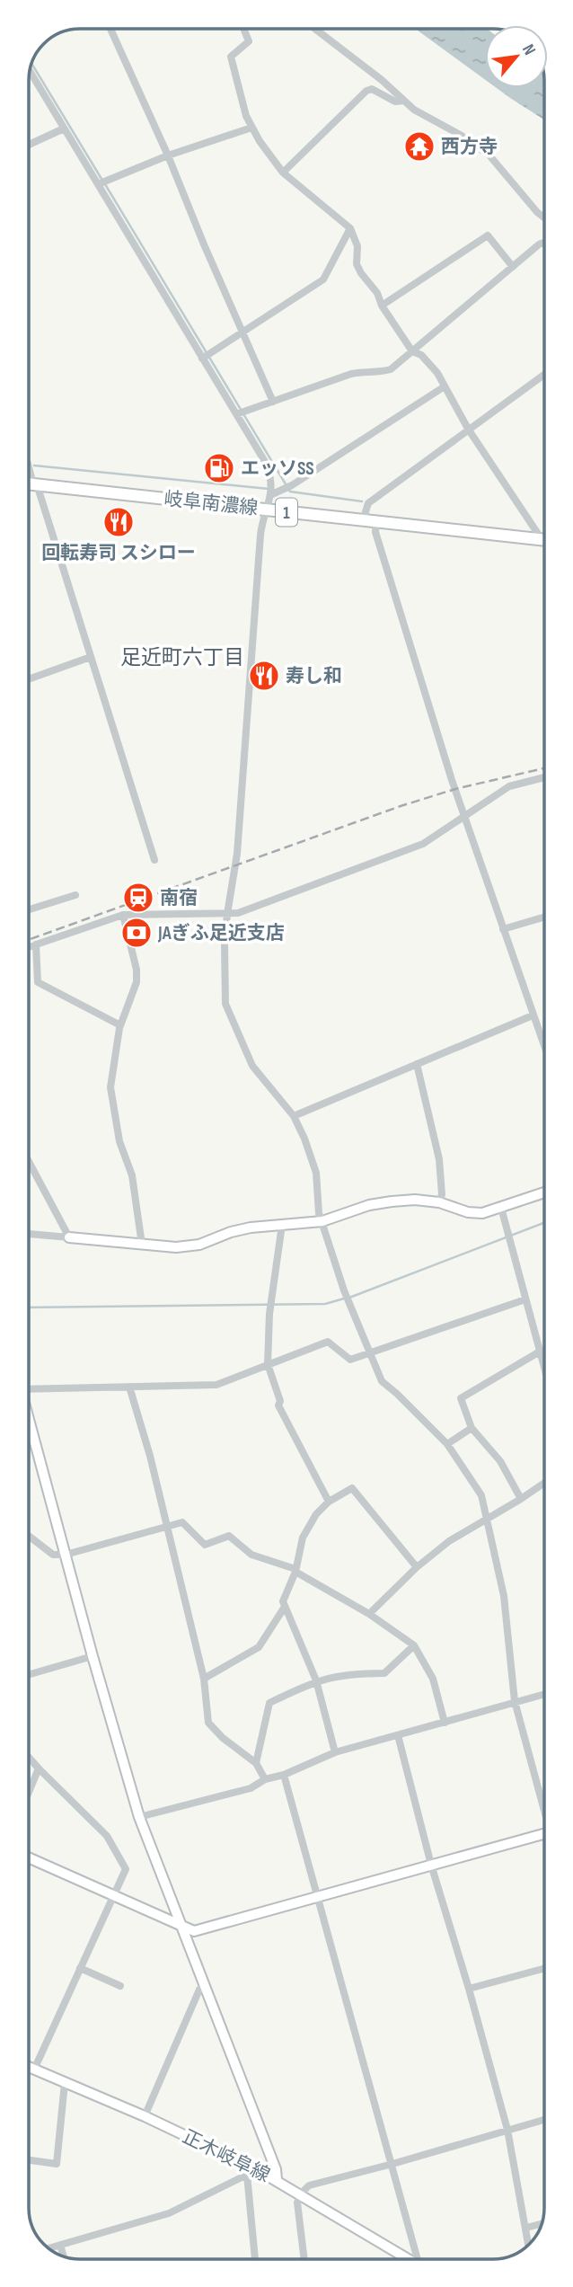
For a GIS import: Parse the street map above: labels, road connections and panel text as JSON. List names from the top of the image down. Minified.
{"streets":{"main road":["岐阜南濃線","1"],"street":["正木岐阜線"]},"districts":["足近町六丁目"],"places":{"temple":["西方寺"],"fuel station":["エッソSS"],"restaurant":["回転寿司 スシロー","寿し和"],"station":["南宿"],"bank":["JAぎふ足近支店"]},"north":"top right"}
